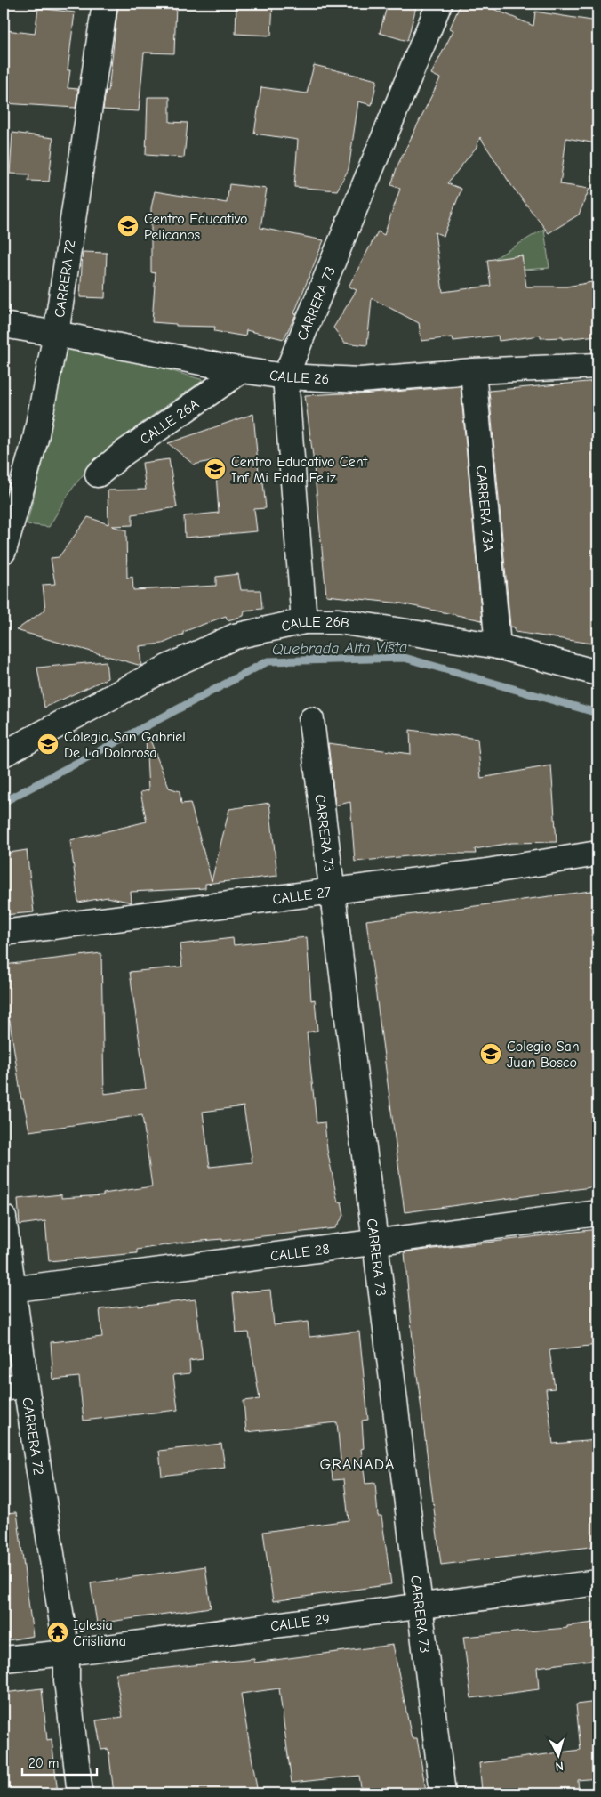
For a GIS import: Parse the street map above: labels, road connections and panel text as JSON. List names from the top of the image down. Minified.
{"streets":{"street":["CARRERA 72","CARRERA 73","CALLE 26","CALLE 26A","CARRERA 73A","CALLE 26B","CALLE 27","CALLE 28","CALLE 29"]},"crossings":[["CARRERA 72","CALLE 26"],["CARRERA 72","CALLE 28"],["CARRERA 72","CALLE 29"],["CARRERA 73","CALLE 26"],["CARRERA 73","CALLE 26B"],["CARRERA 73","CALLE 27"],["CARRERA 73","CALLE 28"],["CARRERA 73","CALLE 29"],["CALLE 26","CALLE 26A"],["CALLE 26","CARRERA 73A"],["CARRERA 73A","CALLE 26B"]],"districts":["GRANADA"],"water":["Quebrada Alta Vista"],"places":{"school or university":["Centro Educativo Pelicanos","Centro Educativo Cent Inf Mi Edad Feliz","Colegio San Gabriel De La Dolorosa","Colegio San Juan Bosco"],"temple":["Iglesia Cristiana"]},"scale_bar":"20 m","north":"bottom"}
